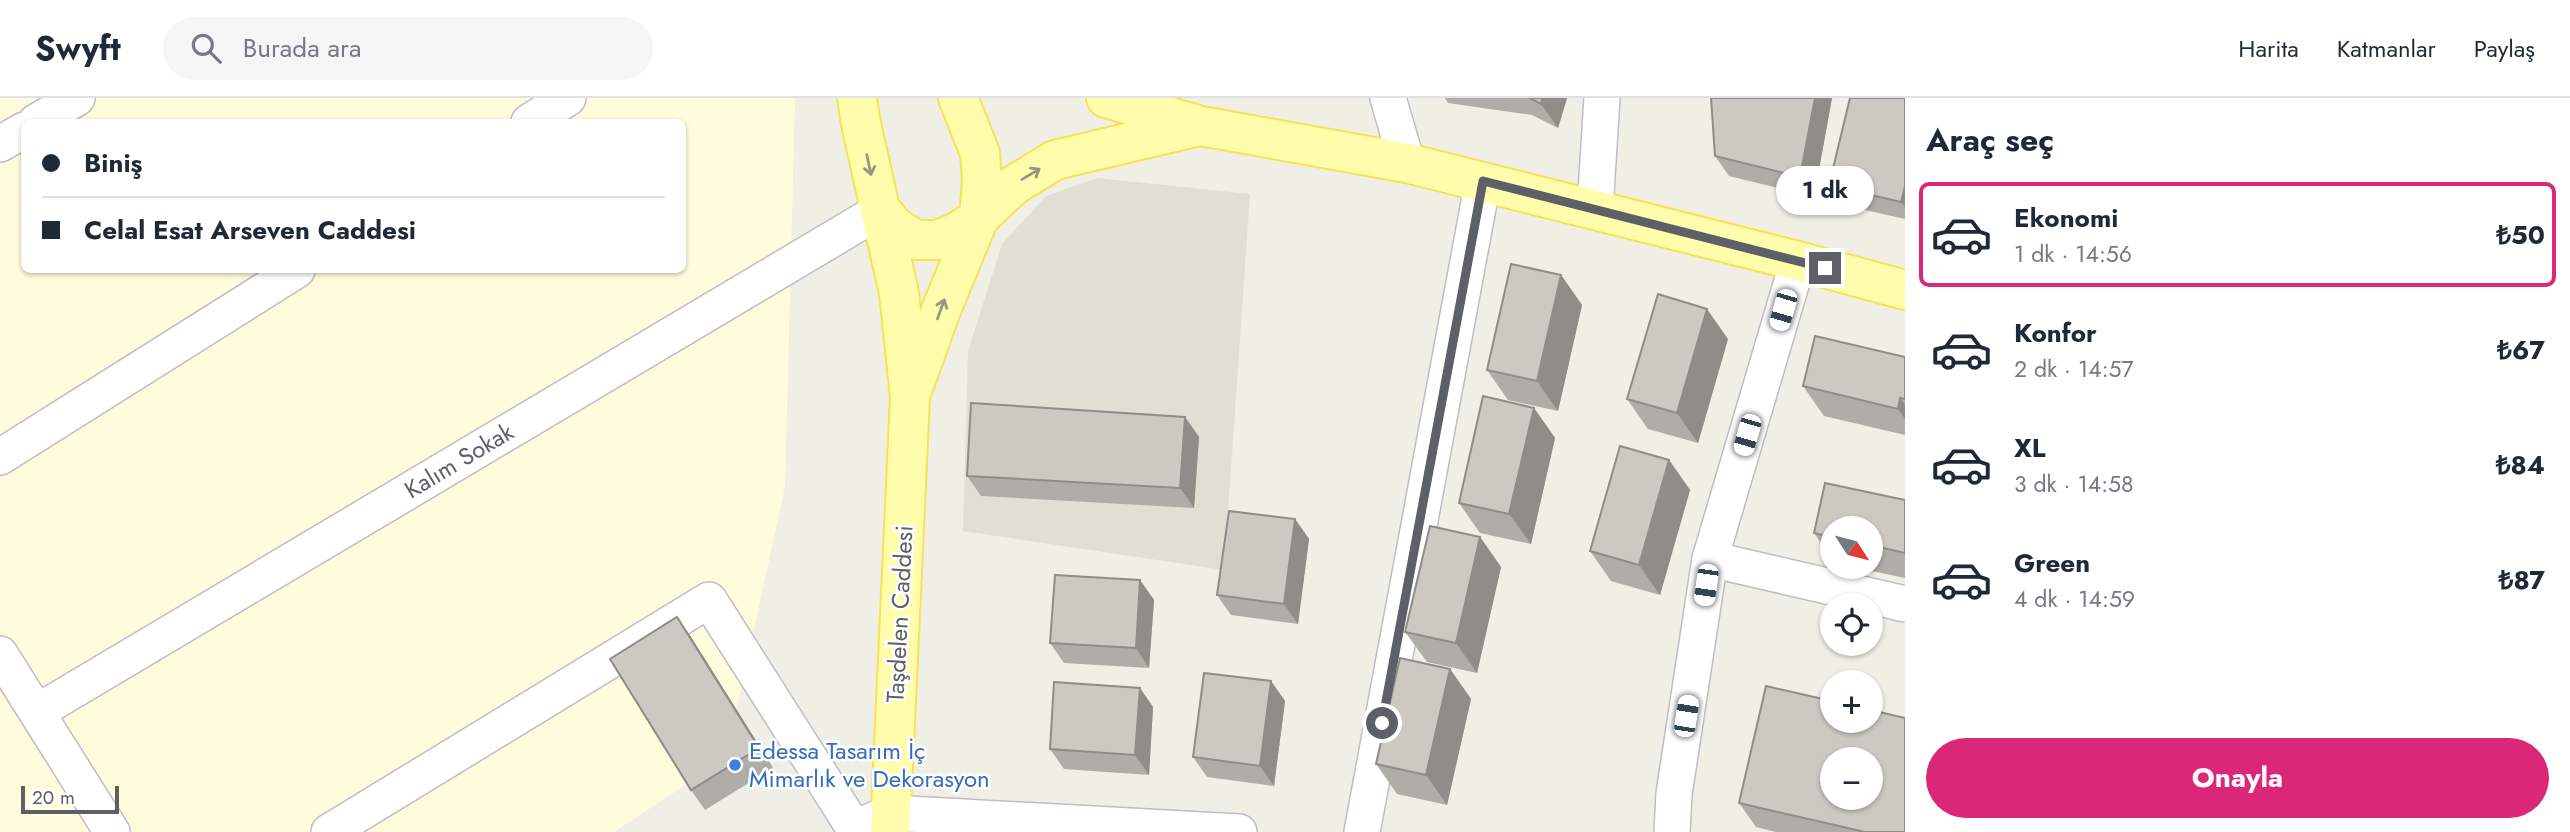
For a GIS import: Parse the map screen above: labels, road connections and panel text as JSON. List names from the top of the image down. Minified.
{"streets":{"main road":["Taşdelen Caddesi"],"street":["Kalım Sokak"]},"places":["Edessa Tasarım İç Mimarlık ve Dekorasyon"],"scale_bar":"20 m","north":"bottom right","page":{"header":"Swyft","search":"Burada ara","nav":["Harita","Katmanlar","Paylaş"],"heading":"Araç seç","banner":["Biniş","Celal Esat Arseven Caddesi"],"bubble":"1 dk","list":[{"name":"Ekonomi","note":"1 dk · 14:56","value":"₺50"},{"name":"Konfor","note":"2 dk · 14:57","value":"₺67"},{"name":"XL","note":"3 dk · 14:58","value":"₺84"},{"name":"Green","note":"4 dk · 14:59","value":"₺87"}],"map_buttons":["+","−"],"buttons":"Onayla","scale":"20 m"}}
